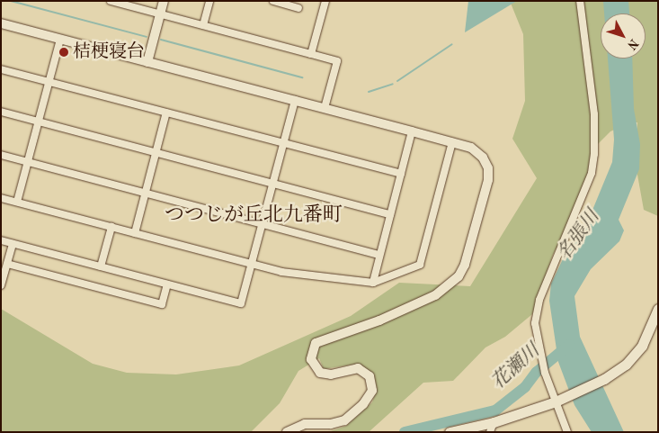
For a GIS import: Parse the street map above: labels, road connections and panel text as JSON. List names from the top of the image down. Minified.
{"districts":["つつじが丘北九番町"],"water":["名張川","花瀬川"],"places":["桔梗寝台"],"north":"bottom right"}
